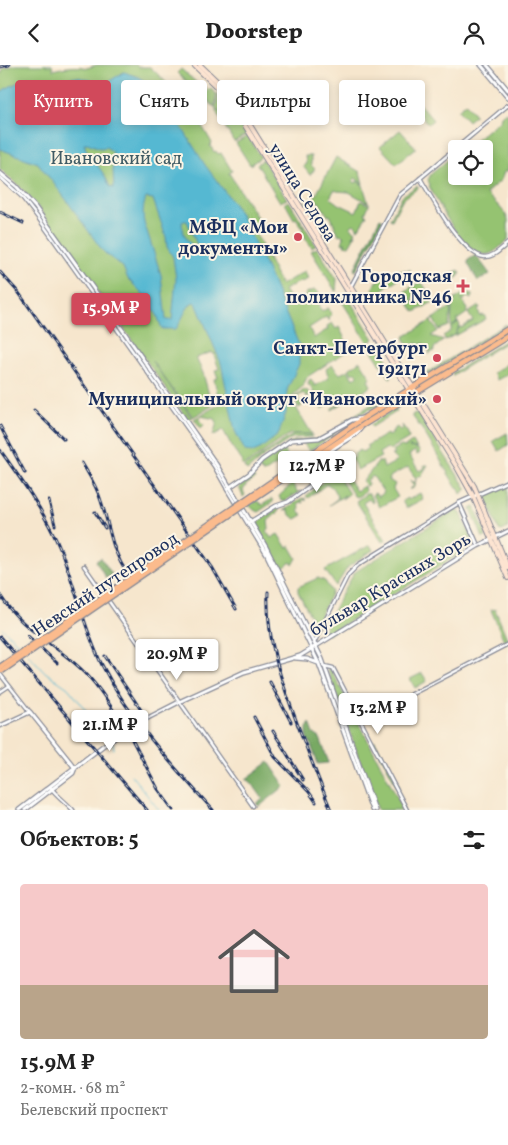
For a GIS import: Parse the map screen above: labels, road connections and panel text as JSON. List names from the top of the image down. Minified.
{"streets":{"main road":["улица Седова","Невский путепровод"],"street":["бульвар Красных Зорь"]},"crossings":[["улица Седова","бульвар Красных Зорь"]],"parks":["Ивановский сад"],"places":{"other":["МФЦ «Мои документы»","Санкт-Петербург 192171","Муниципальный округ «Ивановский»"],"health":["Городская поликлиника №46"]},"page":{"header":"Doorstep","chip":["Купить","Снять","Фильтры","Новое"],"price":["15.9M ₽","12.7M ₽","20.9M ₽","13.2M ₽","21.1M ₽"],"heading":"Объектов: 5","list":[{"name":"15.9M ₽","note":"2-комн. · 68 m² · Белевский проспект"}]}}
